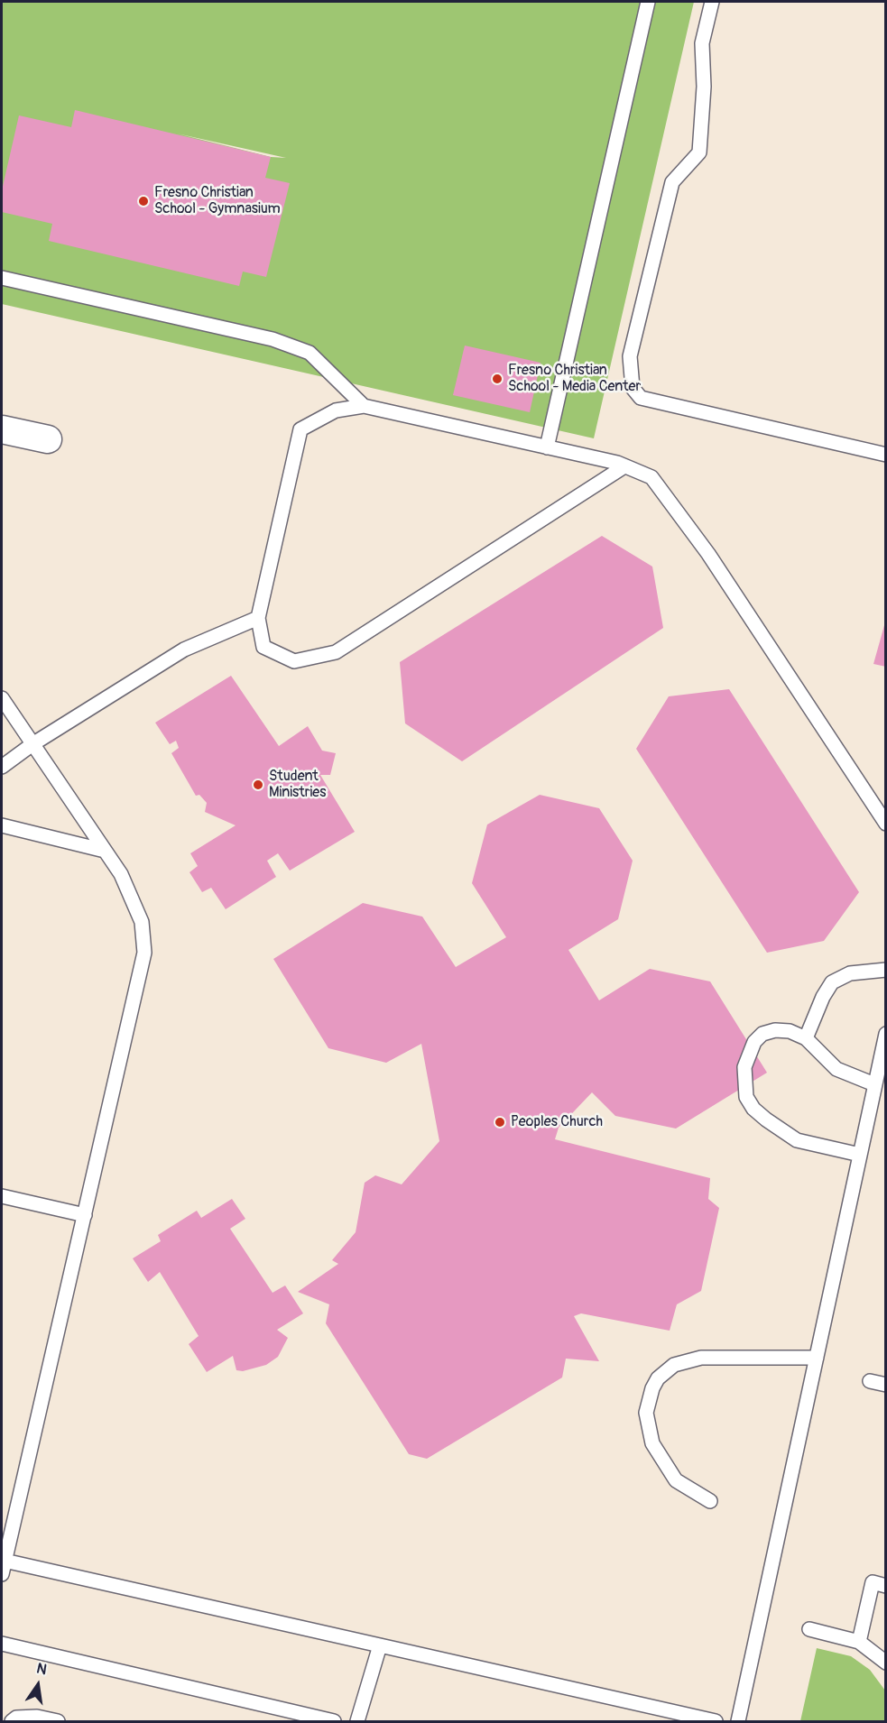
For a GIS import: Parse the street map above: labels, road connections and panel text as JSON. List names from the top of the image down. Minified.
{"places":["Fresno Christian School - Gymnasium","Fresno Christian School - Media Center","Student Ministries","Peoples Church"],"north":"top"}
